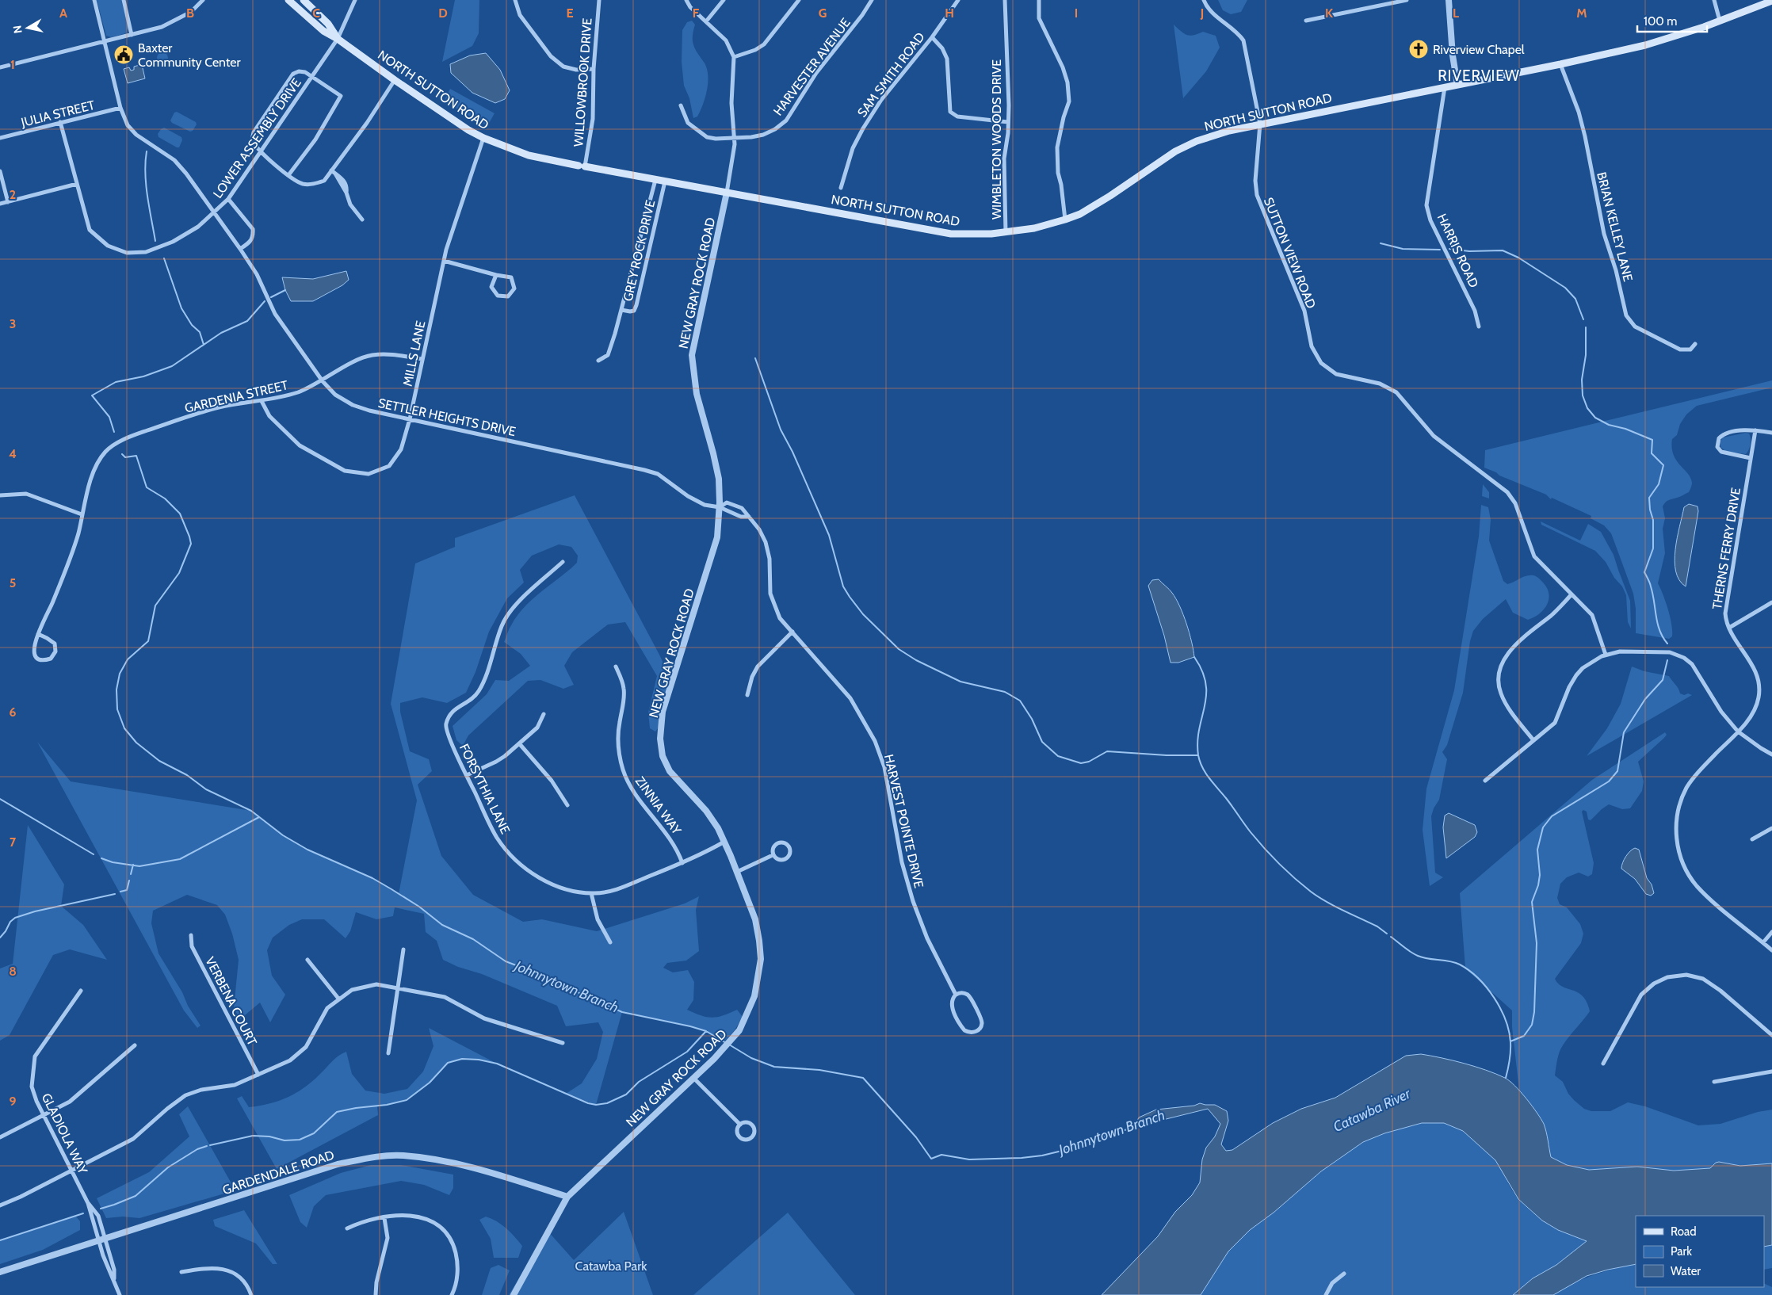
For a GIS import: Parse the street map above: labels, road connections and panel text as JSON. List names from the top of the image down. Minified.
{"streets":{"main road":["NORTH SUTTON ROAD"],"street":["HARVESTER AVENUE","SAM SMITH ROAD","WILLOWBROOK DRIVE","JULIA STREET","LOWER ASSEMBLY DRIVE","WIMBLETON WOODS DRIVE","BRIAN KELLEY LANE","GREY ROCK DRIVE","HARRIS ROAD","SUTTON VIEW ROAD","NEW GRAY ROCK ROAD","MILLS LANE","GARDENIA STREET","SETTLER HEIGHTS DRIVE","THERNS FERRY DRIVE","FORSYTHIA LANE","ZINNIA WAY","HARVEST POINTE DRIVE","VERBENA COURT","GLADIOLA WAY","GARDENDALE ROAD"]},"crossings":[["WILLOWBROOK DRIVE","NORTH SUTTON ROAD"],["NORTH SUTTON ROAD","LOWER ASSEMBLY DRIVE"],["NORTH SUTTON ROAD","WIMBLETON WOODS DRIVE"],["NORTH SUTTON ROAD","BRIAN KELLEY LANE"],["NORTH SUTTON ROAD","GREY ROCK DRIVE"],["NORTH SUTTON ROAD","HARRIS ROAD"],["NORTH SUTTON ROAD","SUTTON VIEW ROAD"],["NORTH SUTTON ROAD","NEW GRAY ROCK ROAD"],["NORTH SUTTON ROAD","MILLS LANE"],["JULIA STREET","LOWER ASSEMBLY DRIVE"],["LOWER ASSEMBLY DRIVE","SETTLER HEIGHTS DRIVE"],["NEW GRAY ROCK ROAD","SETTLER HEIGHTS DRIVE"],["NEW GRAY ROCK ROAD","FORSYTHIA LANE"],["NEW GRAY ROCK ROAD","HARVEST POINTE DRIVE"],["NEW GRAY ROCK ROAD","GARDENDALE ROAD"],["MILLS LANE","GARDENIA STREET"],["MILLS LANE","SETTLER HEIGHTS DRIVE"],["GARDENIA STREET","SETTLER HEIGHTS DRIVE"],["SETTLER HEIGHTS DRIVE","HARVEST POINTE DRIVE"],["FORSYTHIA LANE","ZINNIA WAY"],["GLADIOLA WAY","GARDENDALE ROAD"]],"districts":["RIVERVIEW"],"water":["Johnnytown Branch","Catawba River"],"parks":["Catawba Park"],"places":{"church":["Riverview Chapel"],"public building":["Baxter Community Center"]},"legend":["Road","Park","Water"],"scale_bar":"100 m","north":"left","grid":{"columns":["A","B","C","D","E","F","G","H","I","J","K","L","M"],"rows":["1","2","3","4","5","6","7","8","9"]}}
